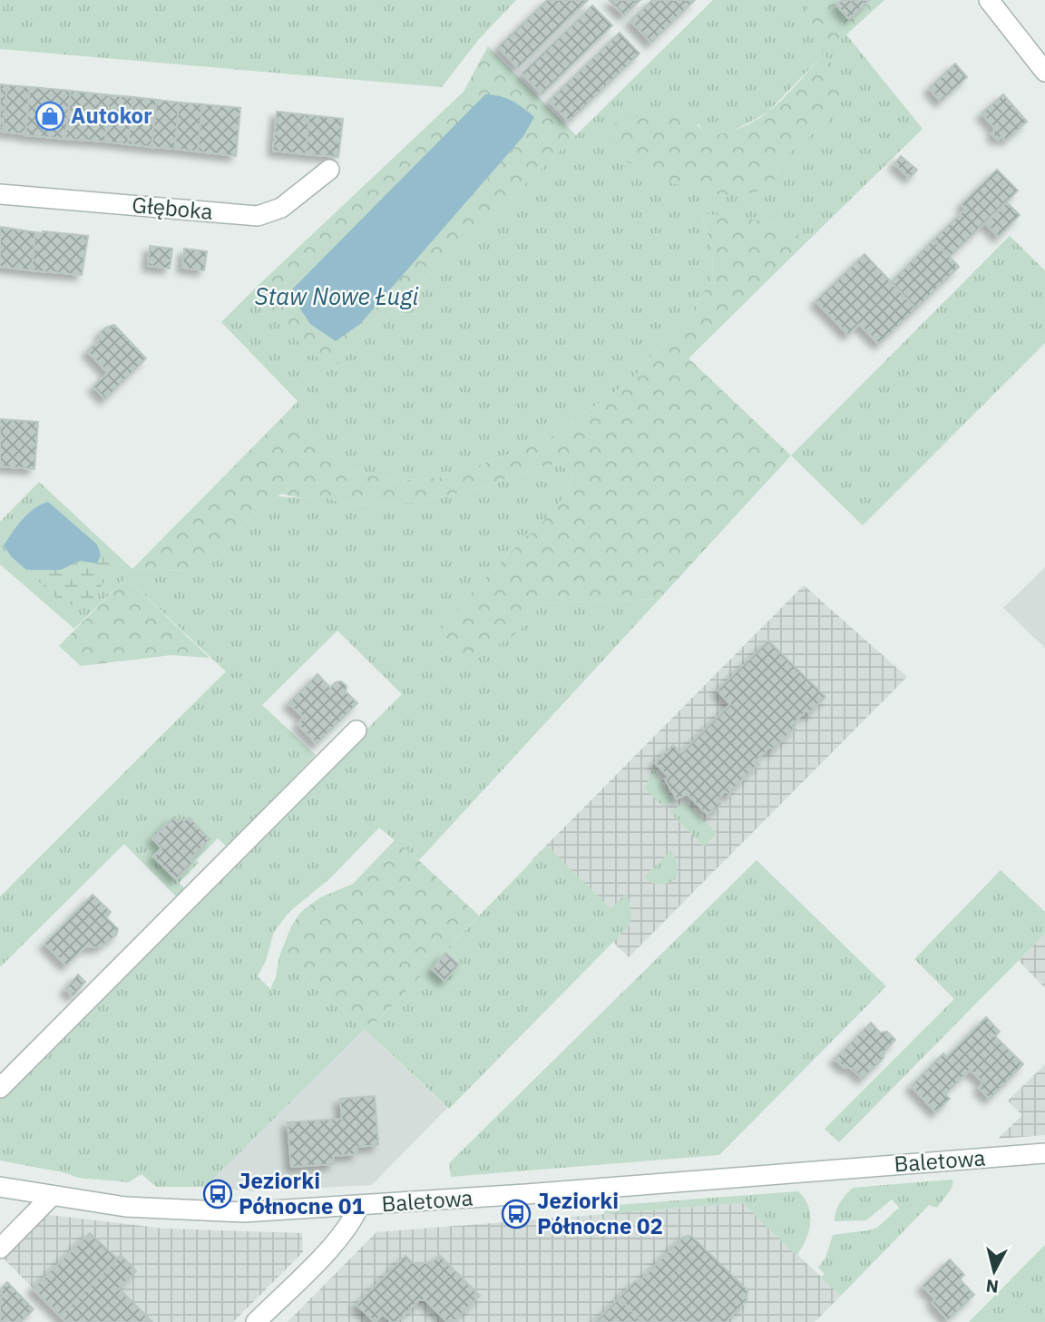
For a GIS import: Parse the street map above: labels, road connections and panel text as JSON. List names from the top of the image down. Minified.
{"streets":{"street":["Głęboka","Baletowa"]},"water":["Staw Nowe Ługi"],"places":{"shop":["Autokor"],"bus stop":["Jeziorki Północne 01","Jeziorki Północne 02"]},"north":"bottom"}
